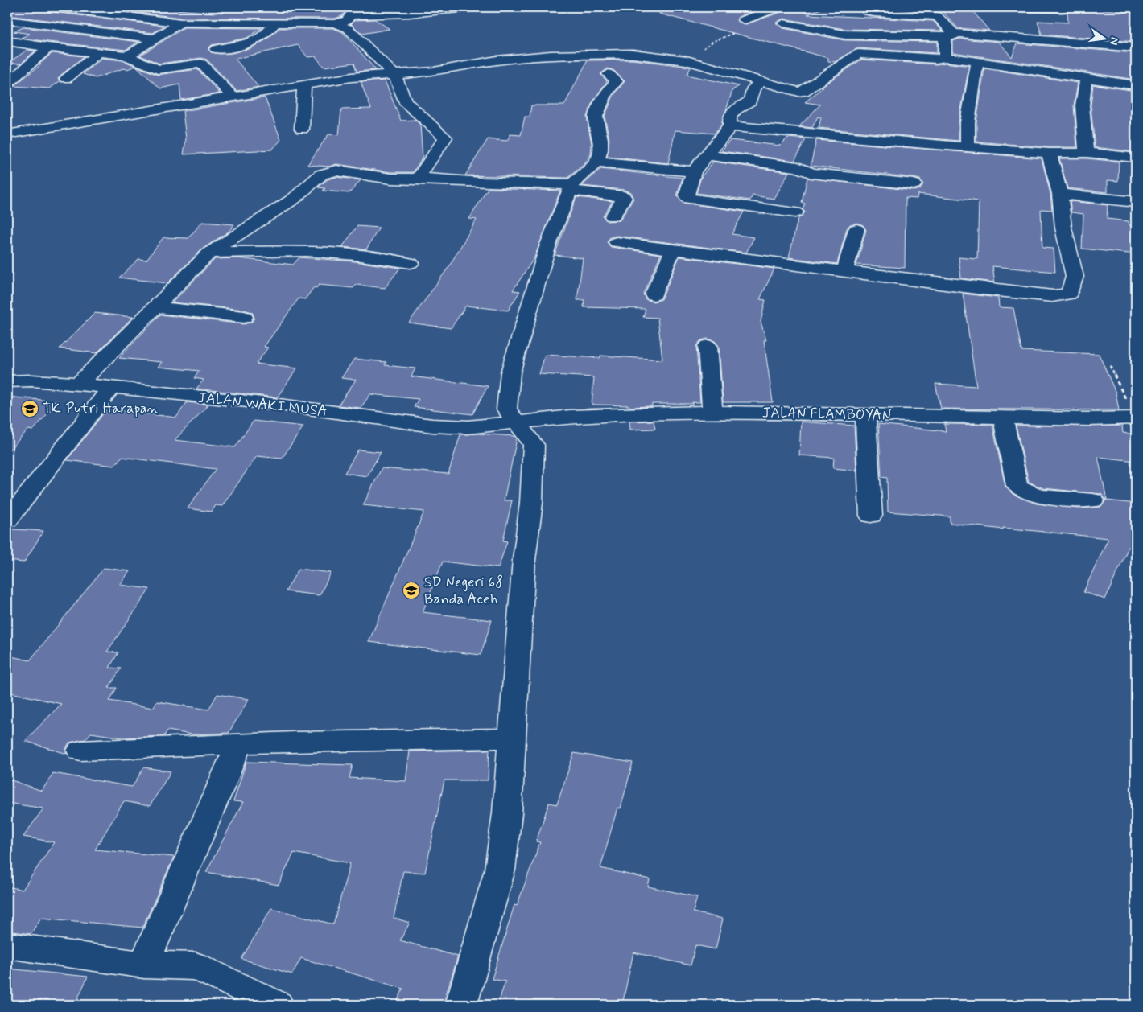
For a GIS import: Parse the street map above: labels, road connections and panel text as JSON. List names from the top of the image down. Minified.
{"streets":{"street":["JALAN WAKI MUSA","JALAN FLAMBOYAN"]},"crossings":[["JALAN WAKI MUSA","JALAN FLAMBOYAN"]],"places":{"school or university":["TK Putri Harapan","SD Negeri 68 Banda Aceh"]},"north":"right"}
